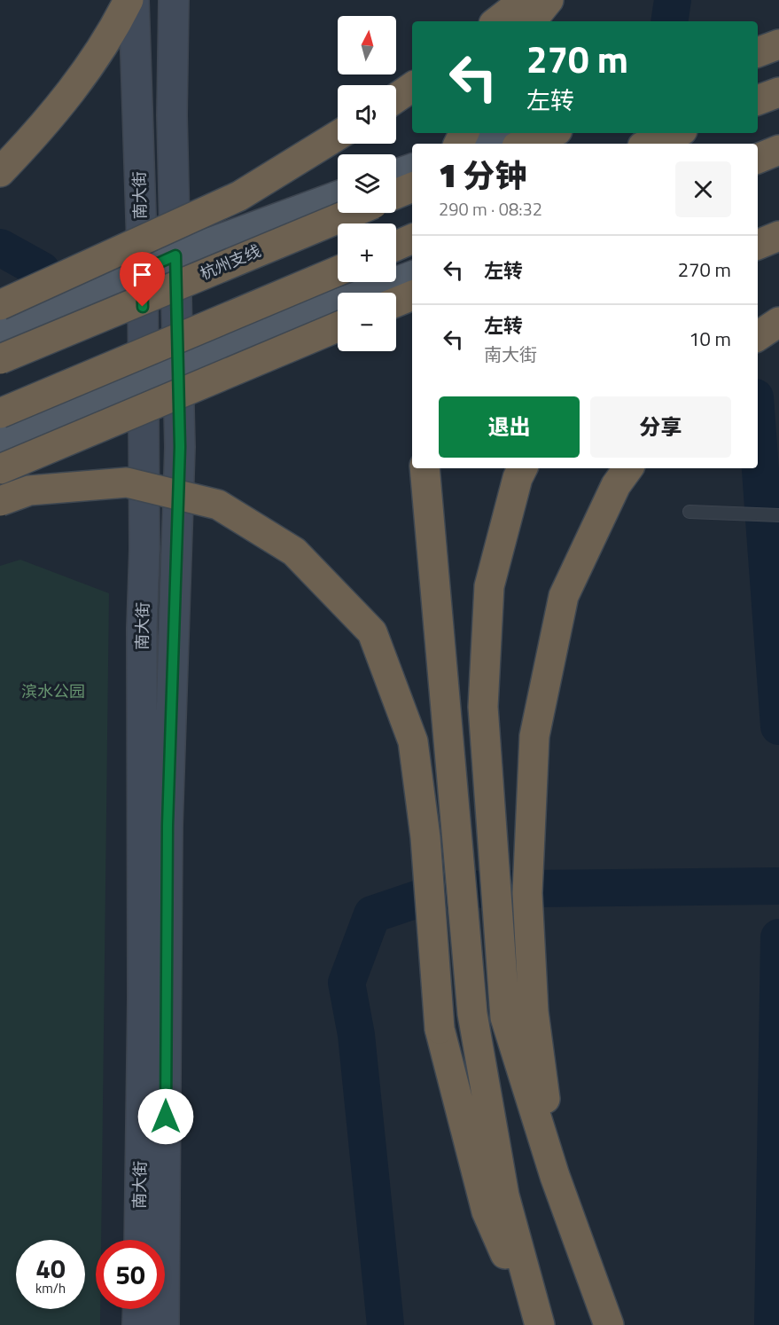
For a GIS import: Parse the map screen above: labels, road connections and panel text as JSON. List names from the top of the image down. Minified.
{"streets":{"highway":["杭州支线"],"main road":["南大街"]},"parks":["滨水公园"],"north":"top","page":{"map_buttons":["+","−"],"turn":["270 m","左转"],"heading":["1 分钟","290 m · 08:32"],"list":[{"name":"左转","value":"270 m"},{"name":"左转","note":"南大街","value":"10 m"}],"buttons":["退出","分享"],"speed":"40 km/h","limit":"50"}}
